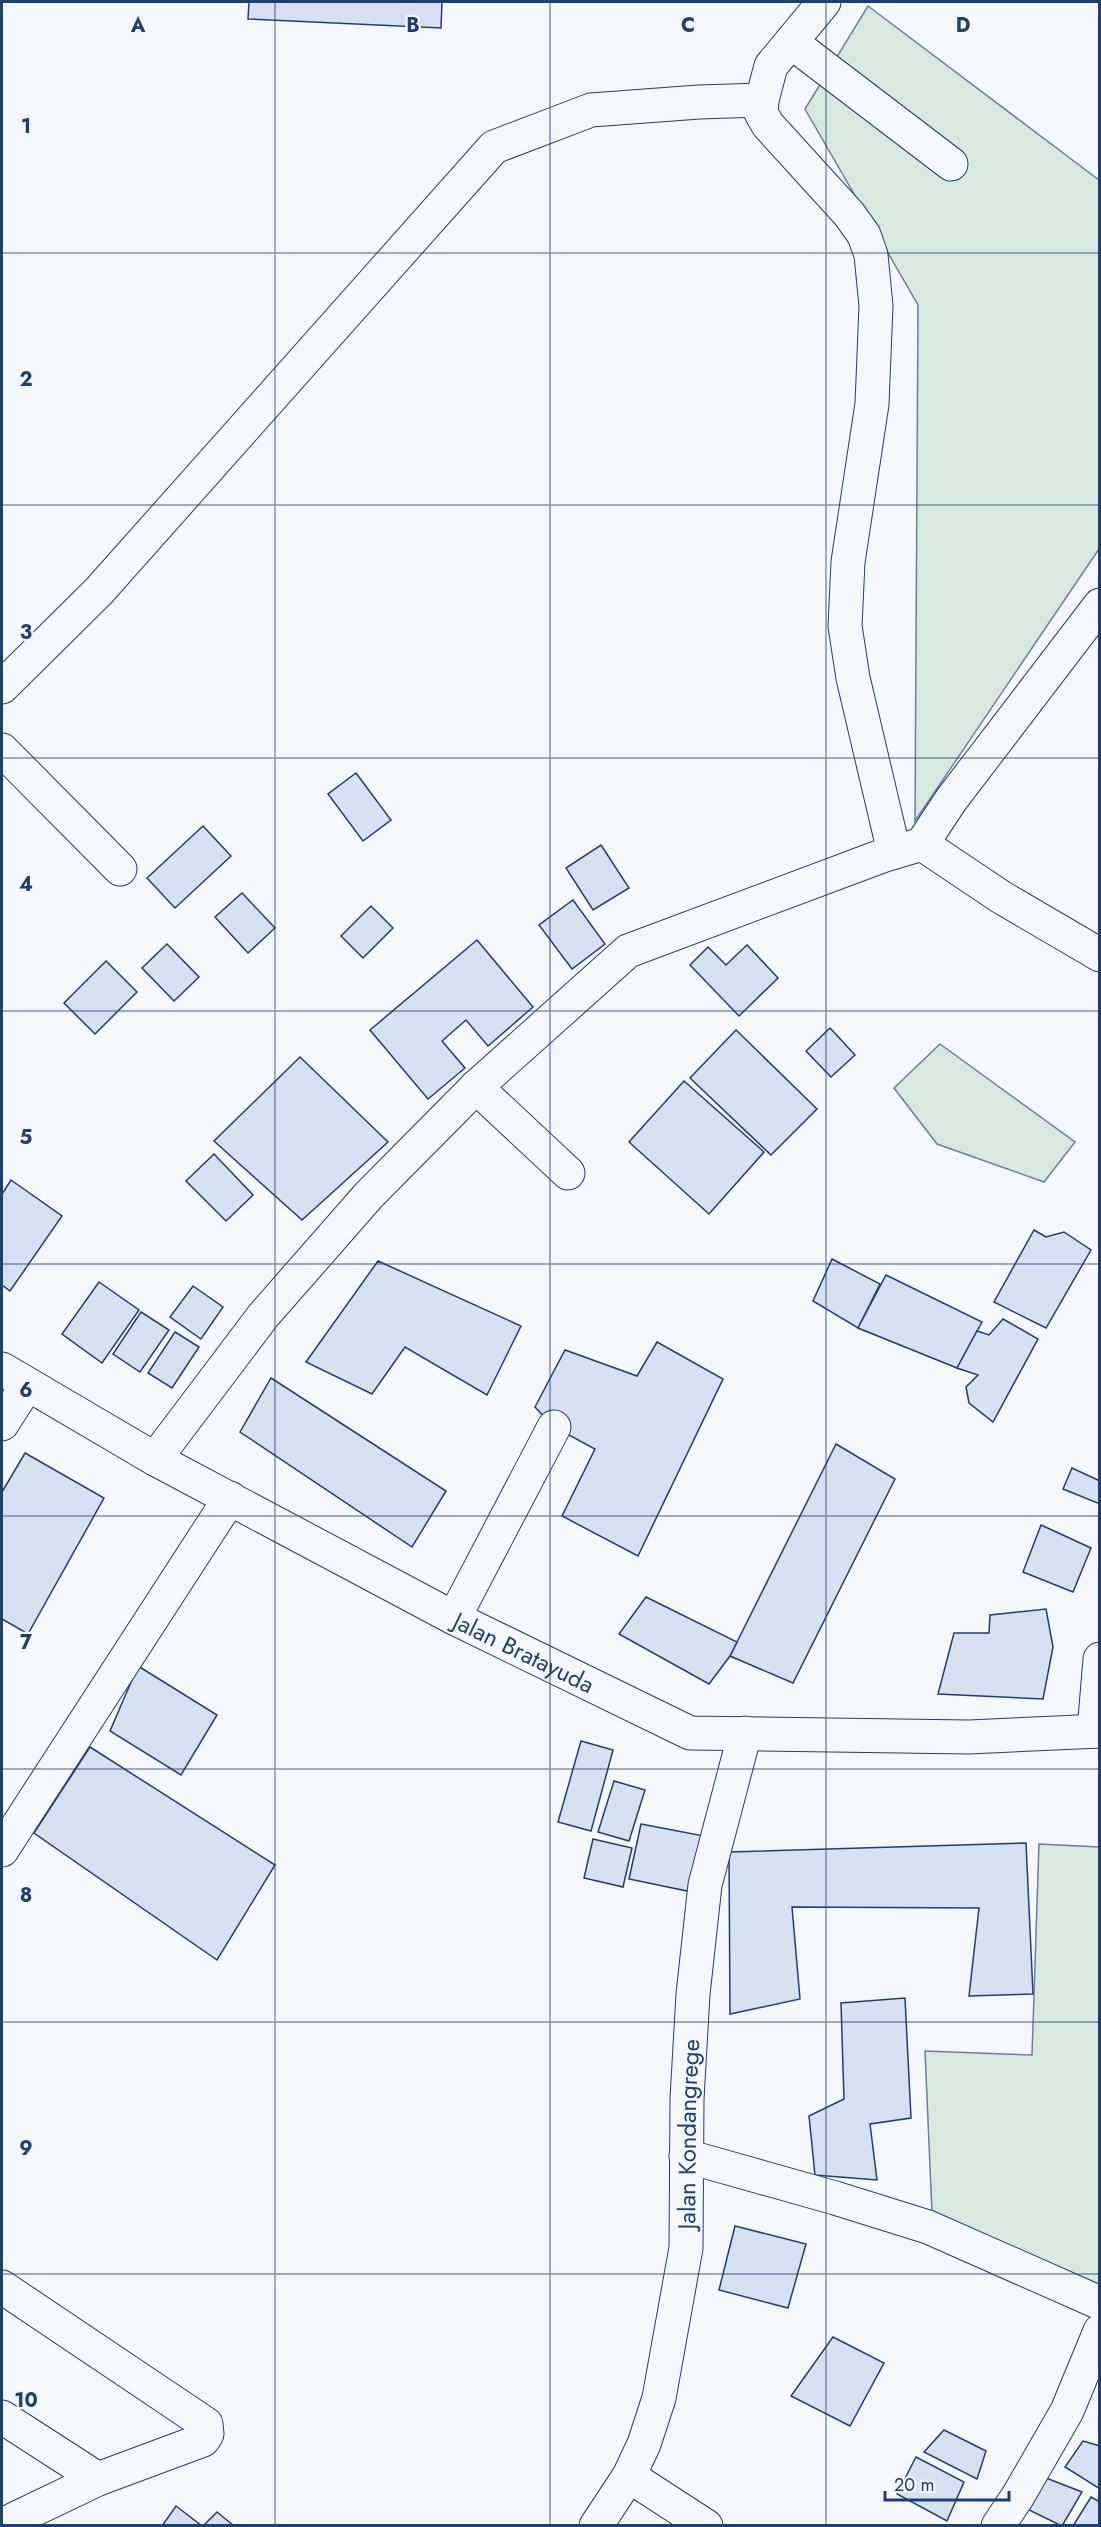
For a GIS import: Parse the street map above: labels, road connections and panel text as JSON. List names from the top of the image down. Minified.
{"streets":{"street":["Jalan Bratayuda","Jalan Kondangrege"]},"crossings":[["Jalan Bratayuda","Jalan Kondangrege"]],"scale_bar":"20 m","grid":{"columns":["A","B","C","D"],"rows":["1","2","3","4","5","6","7","8","9","10"]}}
